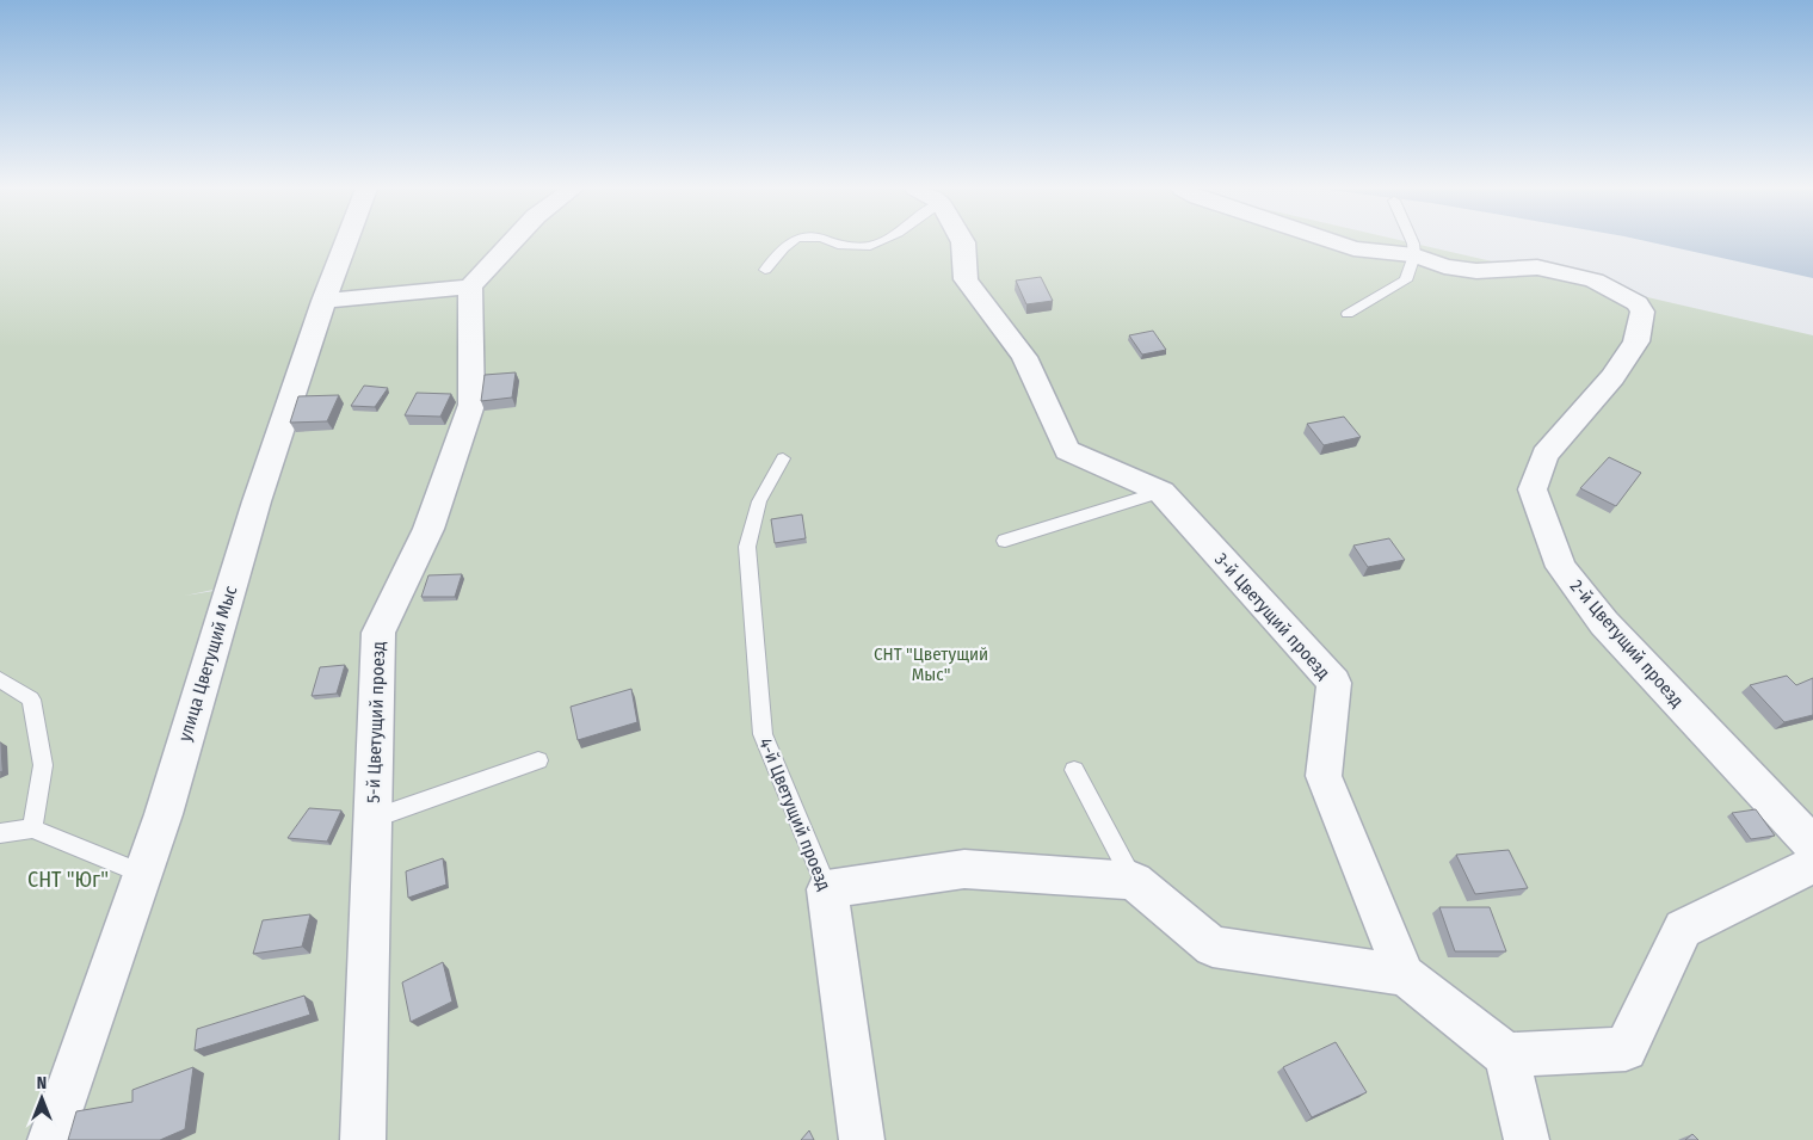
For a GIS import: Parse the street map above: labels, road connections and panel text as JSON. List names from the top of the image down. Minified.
{"streets":{"street":["3-й Цветущий проезд","2-й Цветущий проезд","улица Цветущий Мыс","5-й Цветущий проезд","4-й Цветущий проезд"]},"parks":["СНТ \"Цветущий Мыс\"","СНТ \"Юг\""],"north":"top"}
